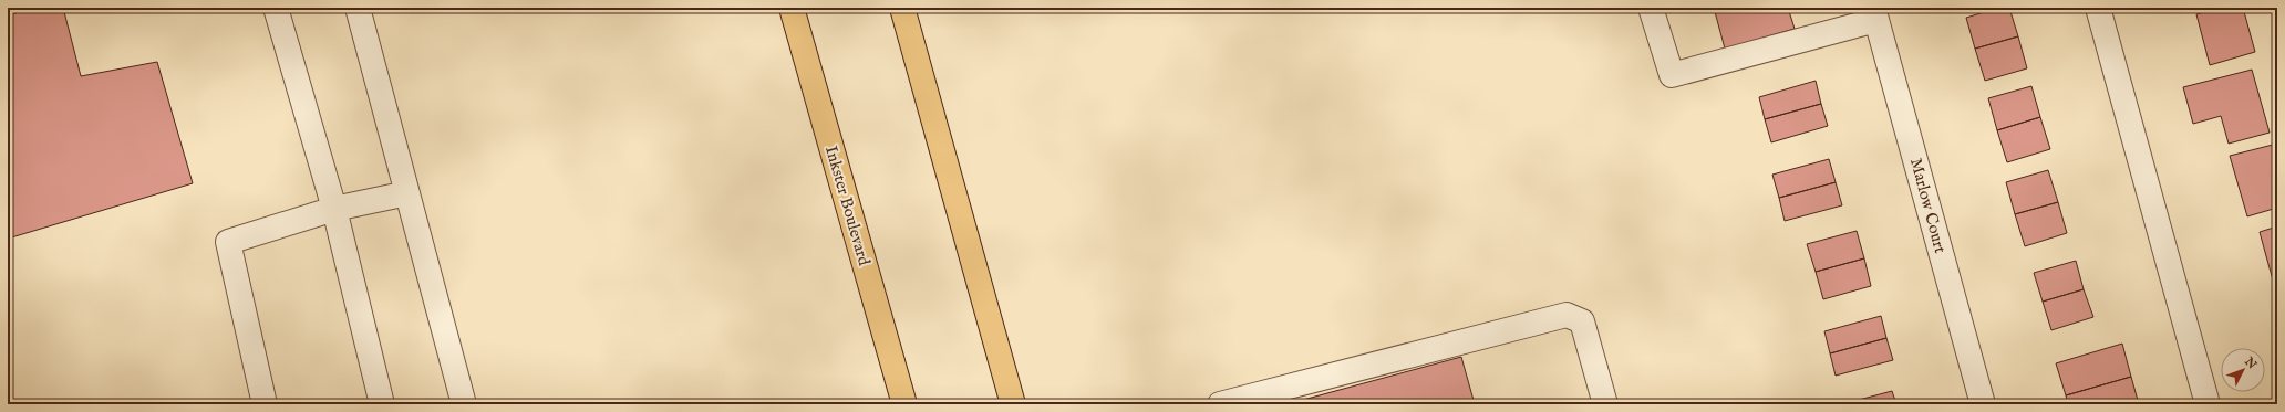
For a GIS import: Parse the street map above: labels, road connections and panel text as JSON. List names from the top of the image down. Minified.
{"streets":{"main road":["Inkster Boulevard"],"street":["Marlow Court"]},"north":"top right"}
